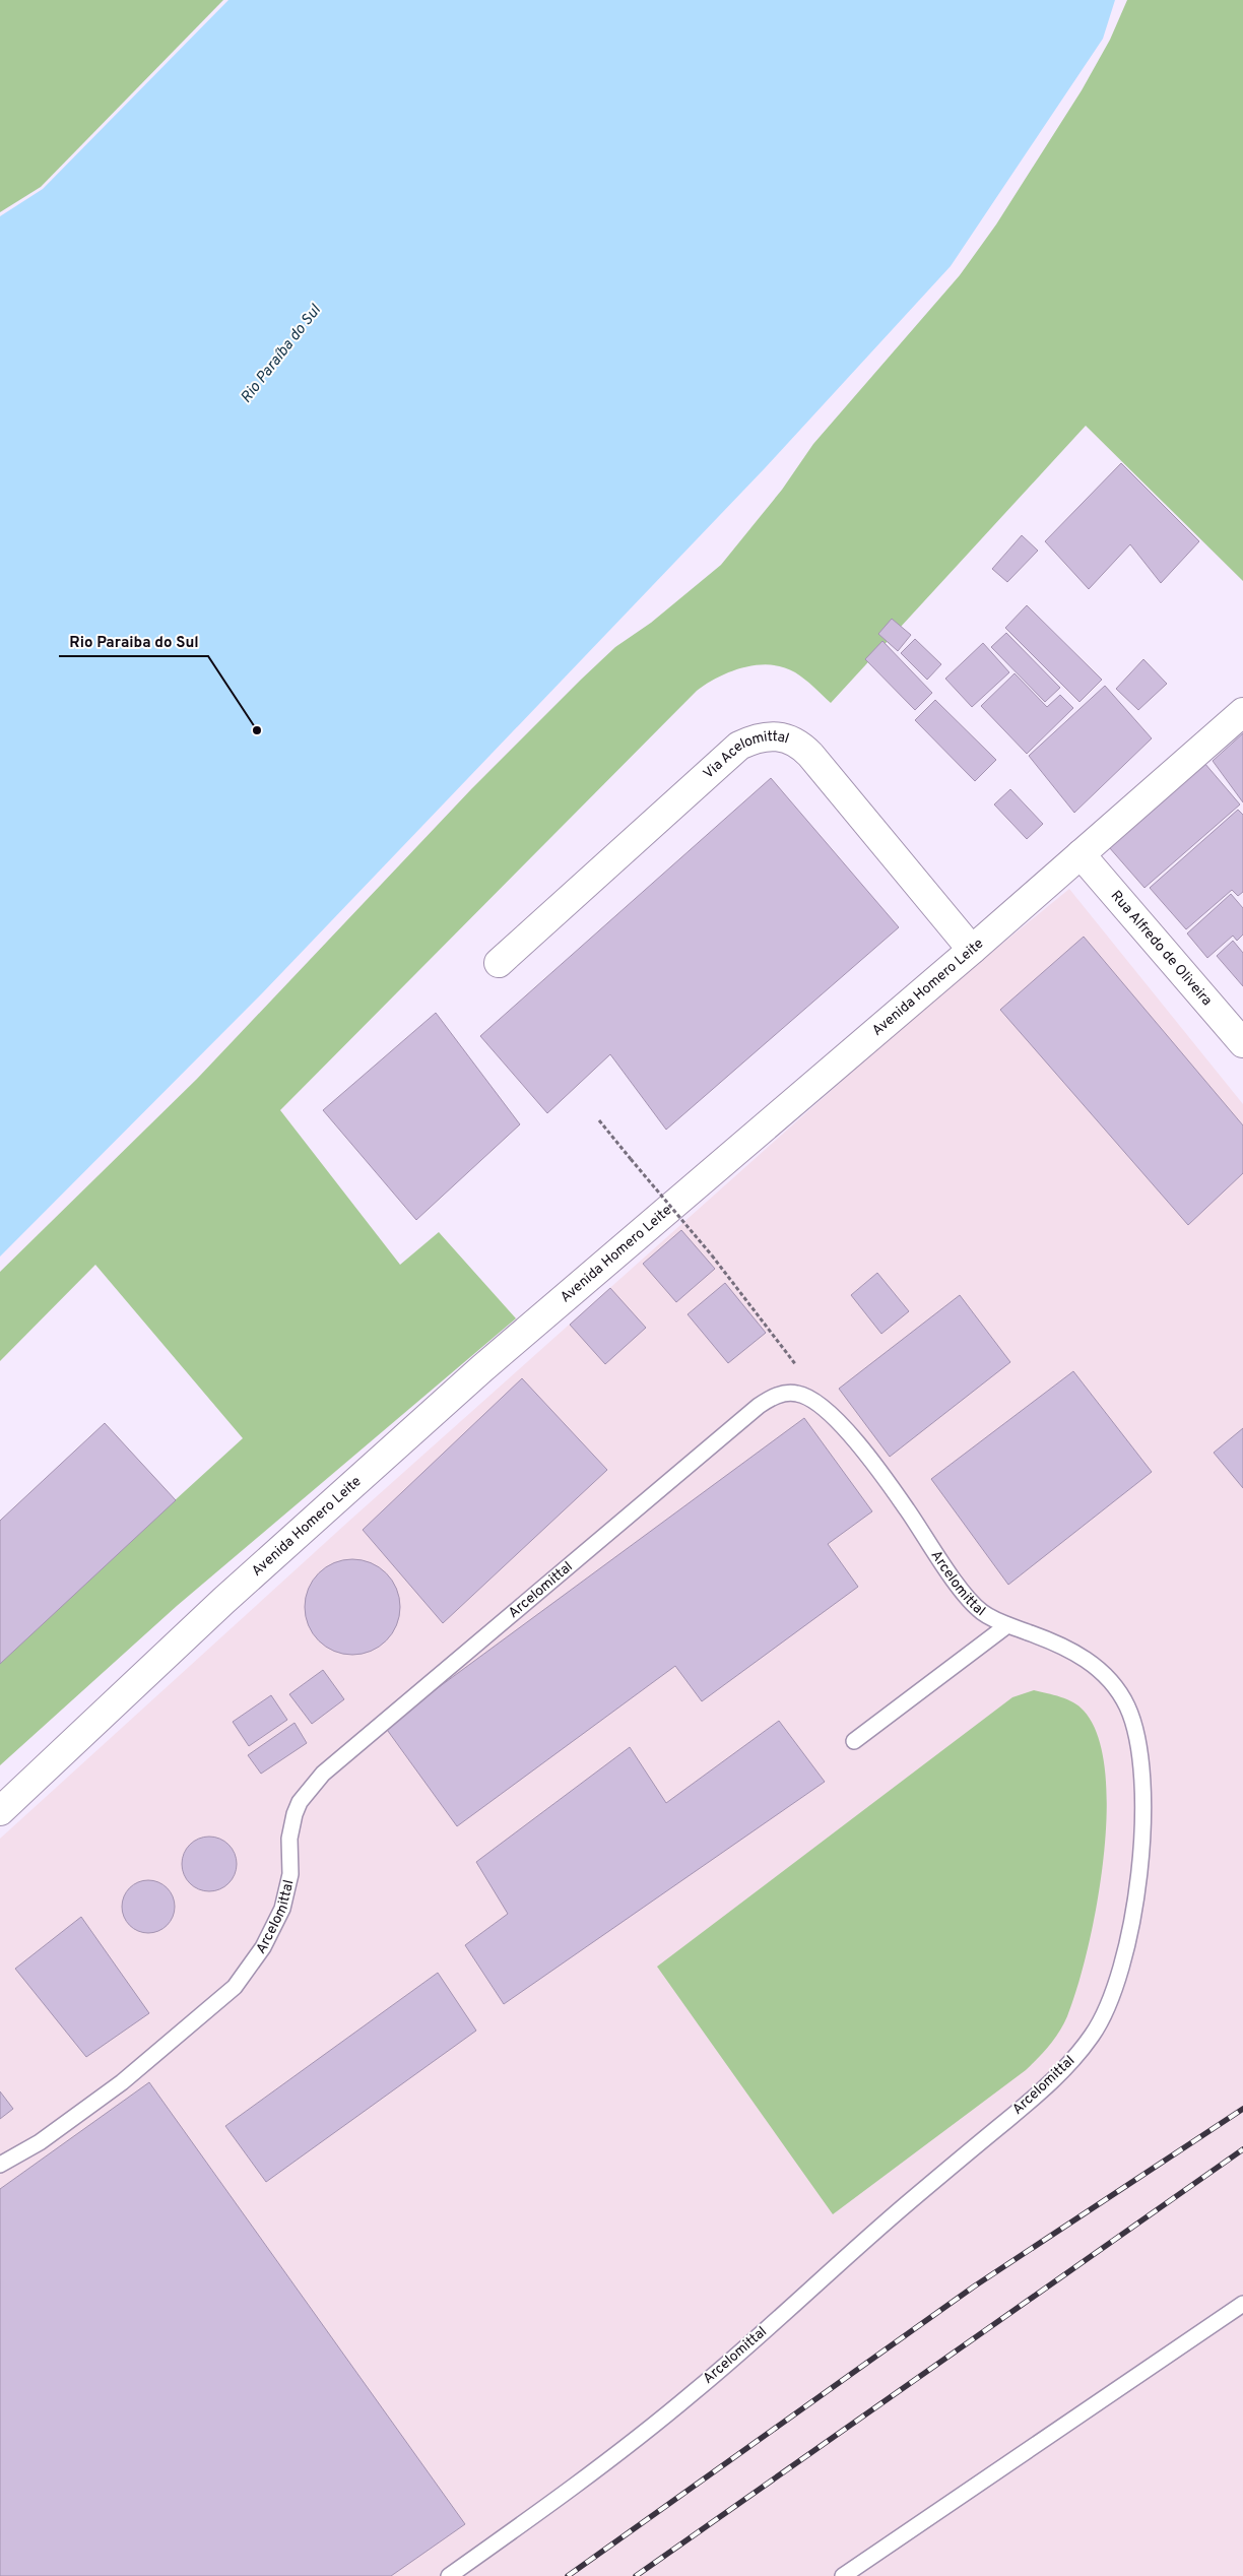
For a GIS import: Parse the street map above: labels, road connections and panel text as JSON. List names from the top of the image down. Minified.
{"streets":{"street":["Via Acelomittal","Rua Alfredo de Oliveira","Avenida Homero Leite"],"lane":["Arcelomittal"]},"crossings":[["Via Acelomittal","Avenida Homero Leite"],["Rua Alfredo de Oliveira","Avenida Homero Leite"]],"water":["Rio Paraíba do Sul"],"places":["Rio Paraiba do Sul"]}
